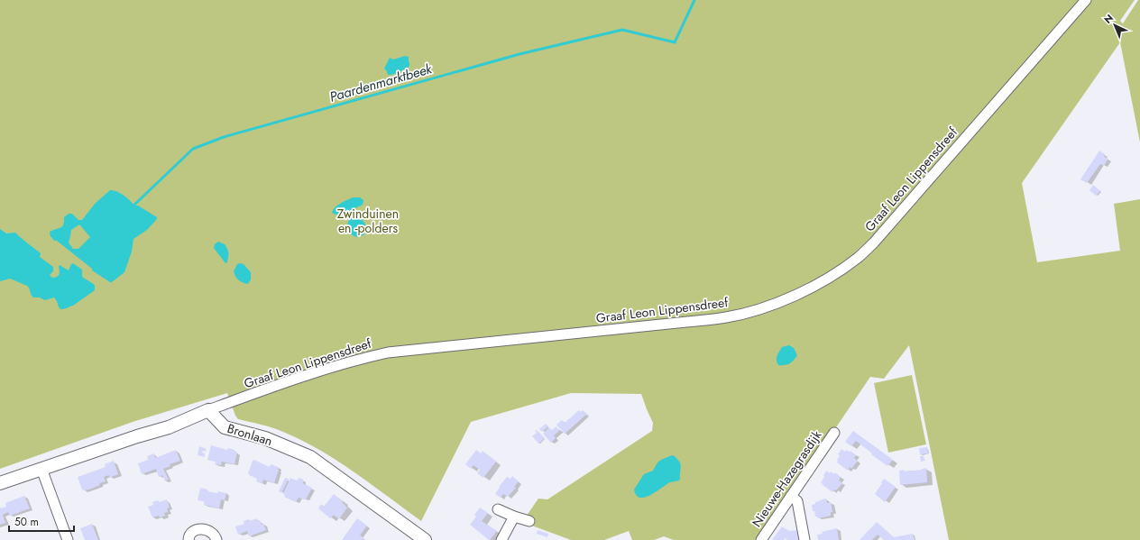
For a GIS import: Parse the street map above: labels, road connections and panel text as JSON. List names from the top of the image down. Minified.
{"streets":{"street":["Graaf Leon Lippensdreef","Bronlaan","Nieuwe-Hazegrasdijk"]},"crossings":[["Graaf Leon Lippensdreef","Bronlaan"]],"water":["Paardenmarktbeek"],"parks":["Zwinduinen en -polders"],"scale_bar":"50 m","north":"top left"}
